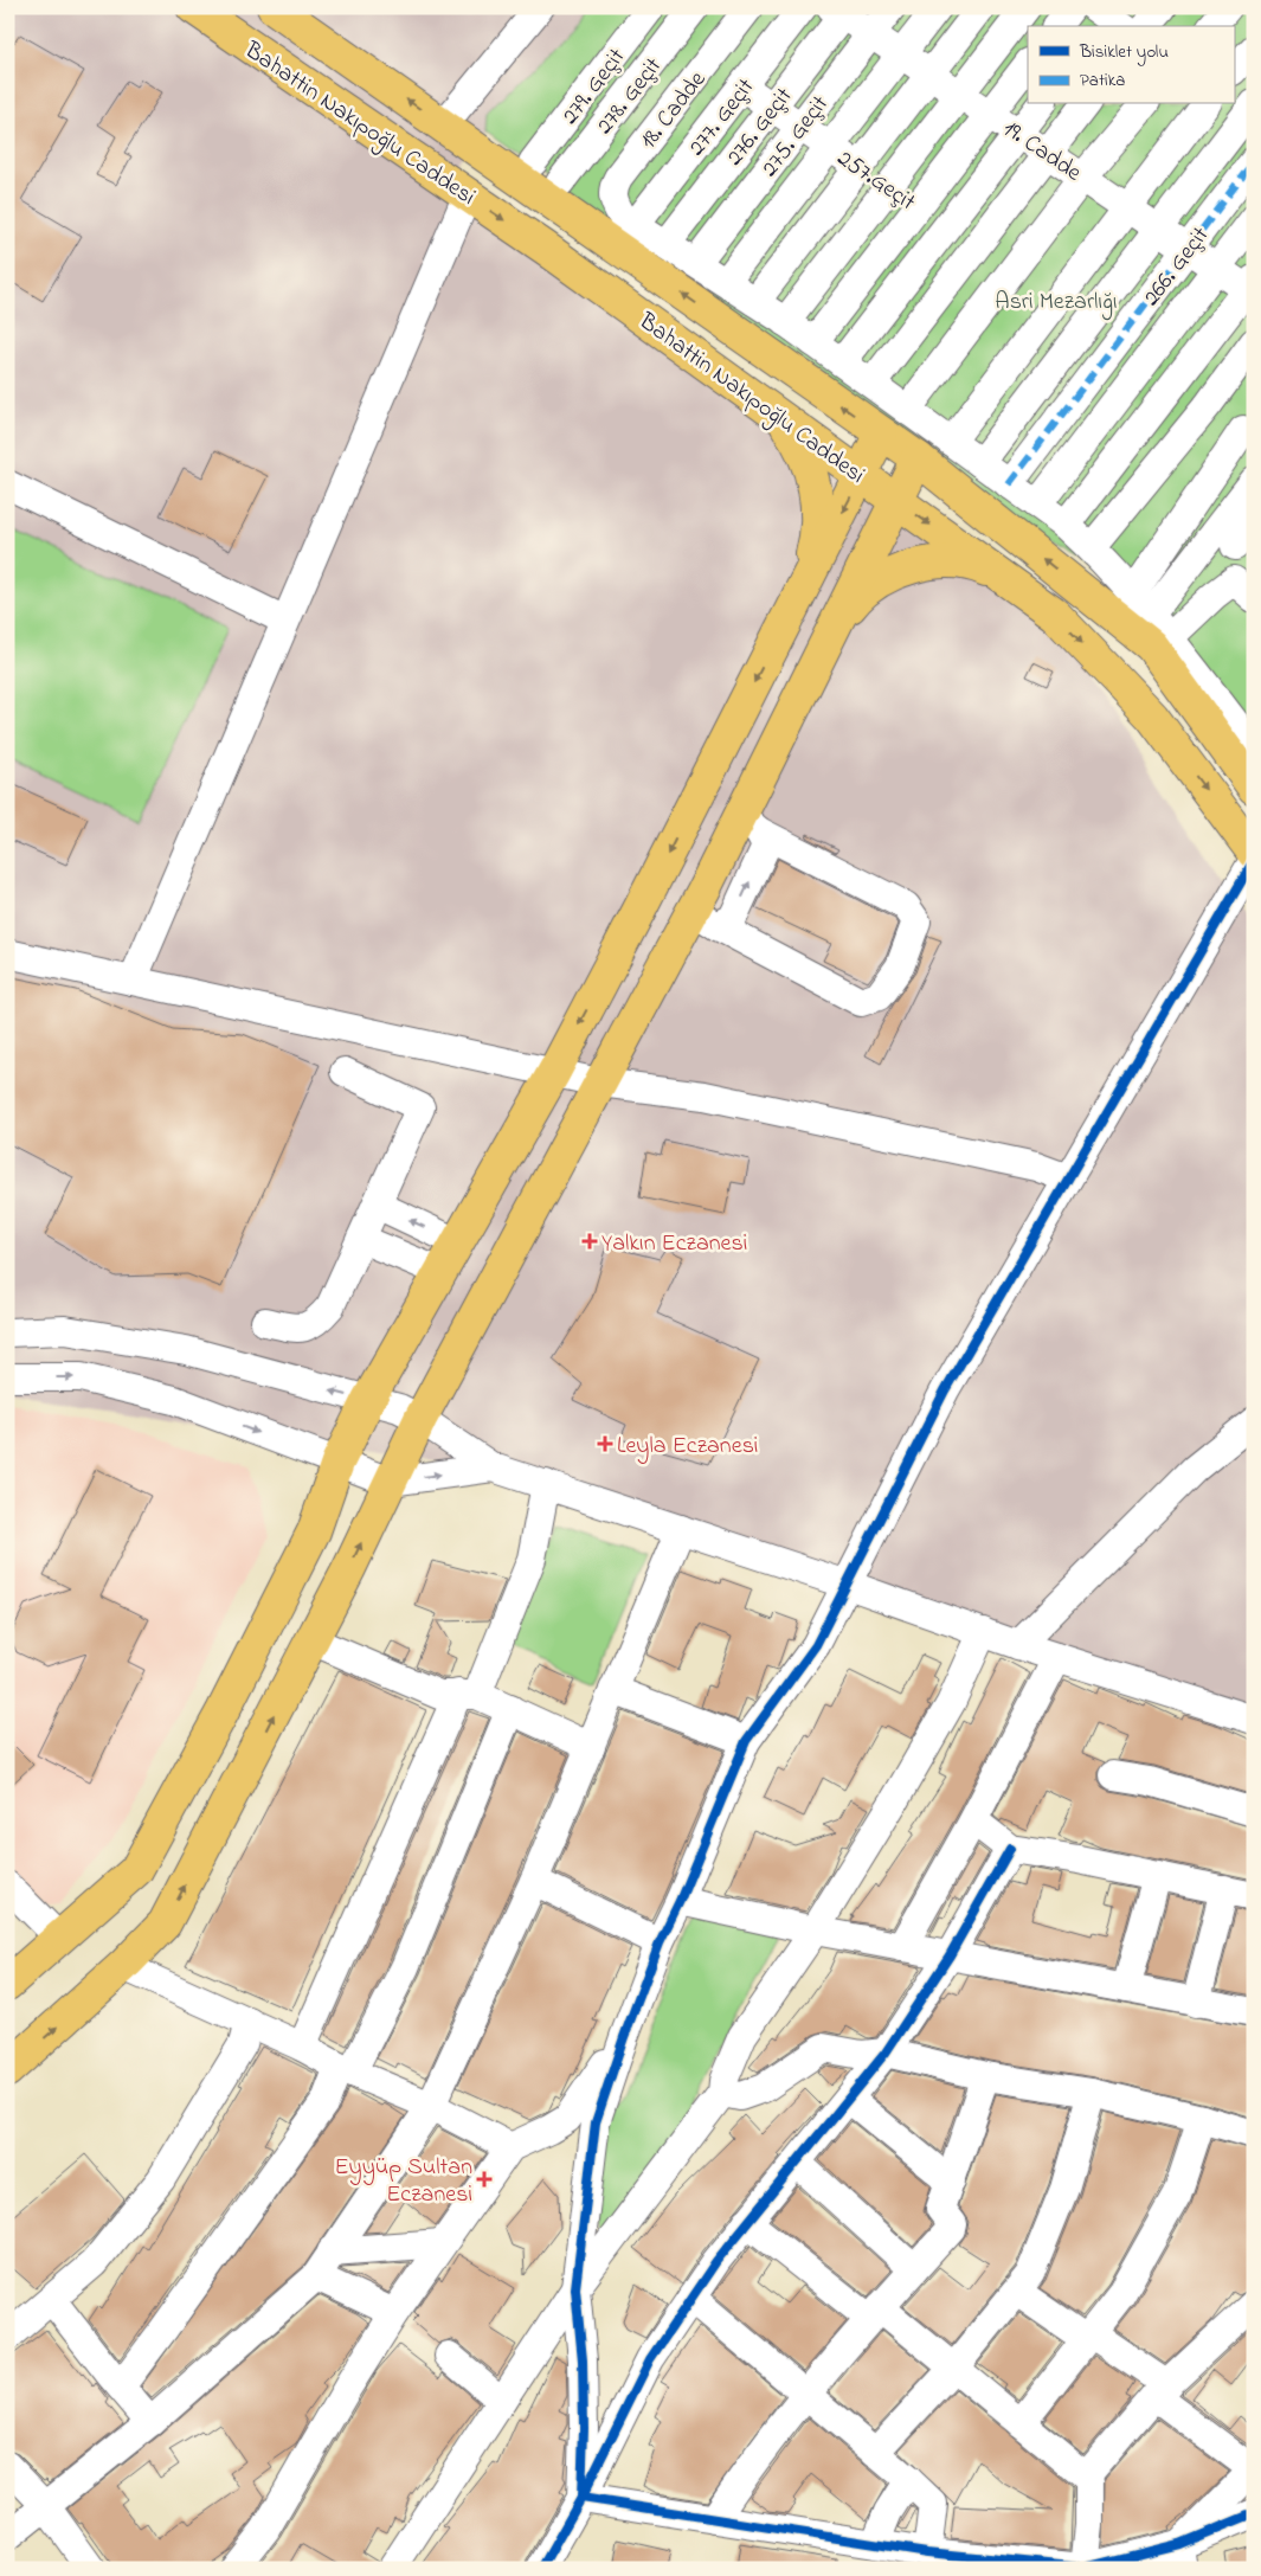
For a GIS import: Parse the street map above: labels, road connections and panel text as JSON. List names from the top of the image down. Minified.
{"streets":{"main road":["Bahattin Nakıpoğlu Caddesi"],"street":["279. Geçit","278. Geçit","18. Cadde","277. Geçit","276. Geçit","275. Geçit","19. Cadde","257.Geçit","266. Geçit"]},"crossings":[["18. Cadde","277. Geçit"],["277. Geçit","257.Geçit"],["276. Geçit","19. Cadde"],["276. Geçit","257.Geçit"],["275. Geçit","19. Cadde"],["275. Geçit","257.Geçit"],["19. Cadde","266. Geçit"]],"parks":["Asri Mezarlığı"],"places":{"health":["Yalkın Eczanesi","Leyla Eczanesi","Eyyüp Sultan Eczanesi"]},"legend":["Bisiklet yolu","Patika"]}
